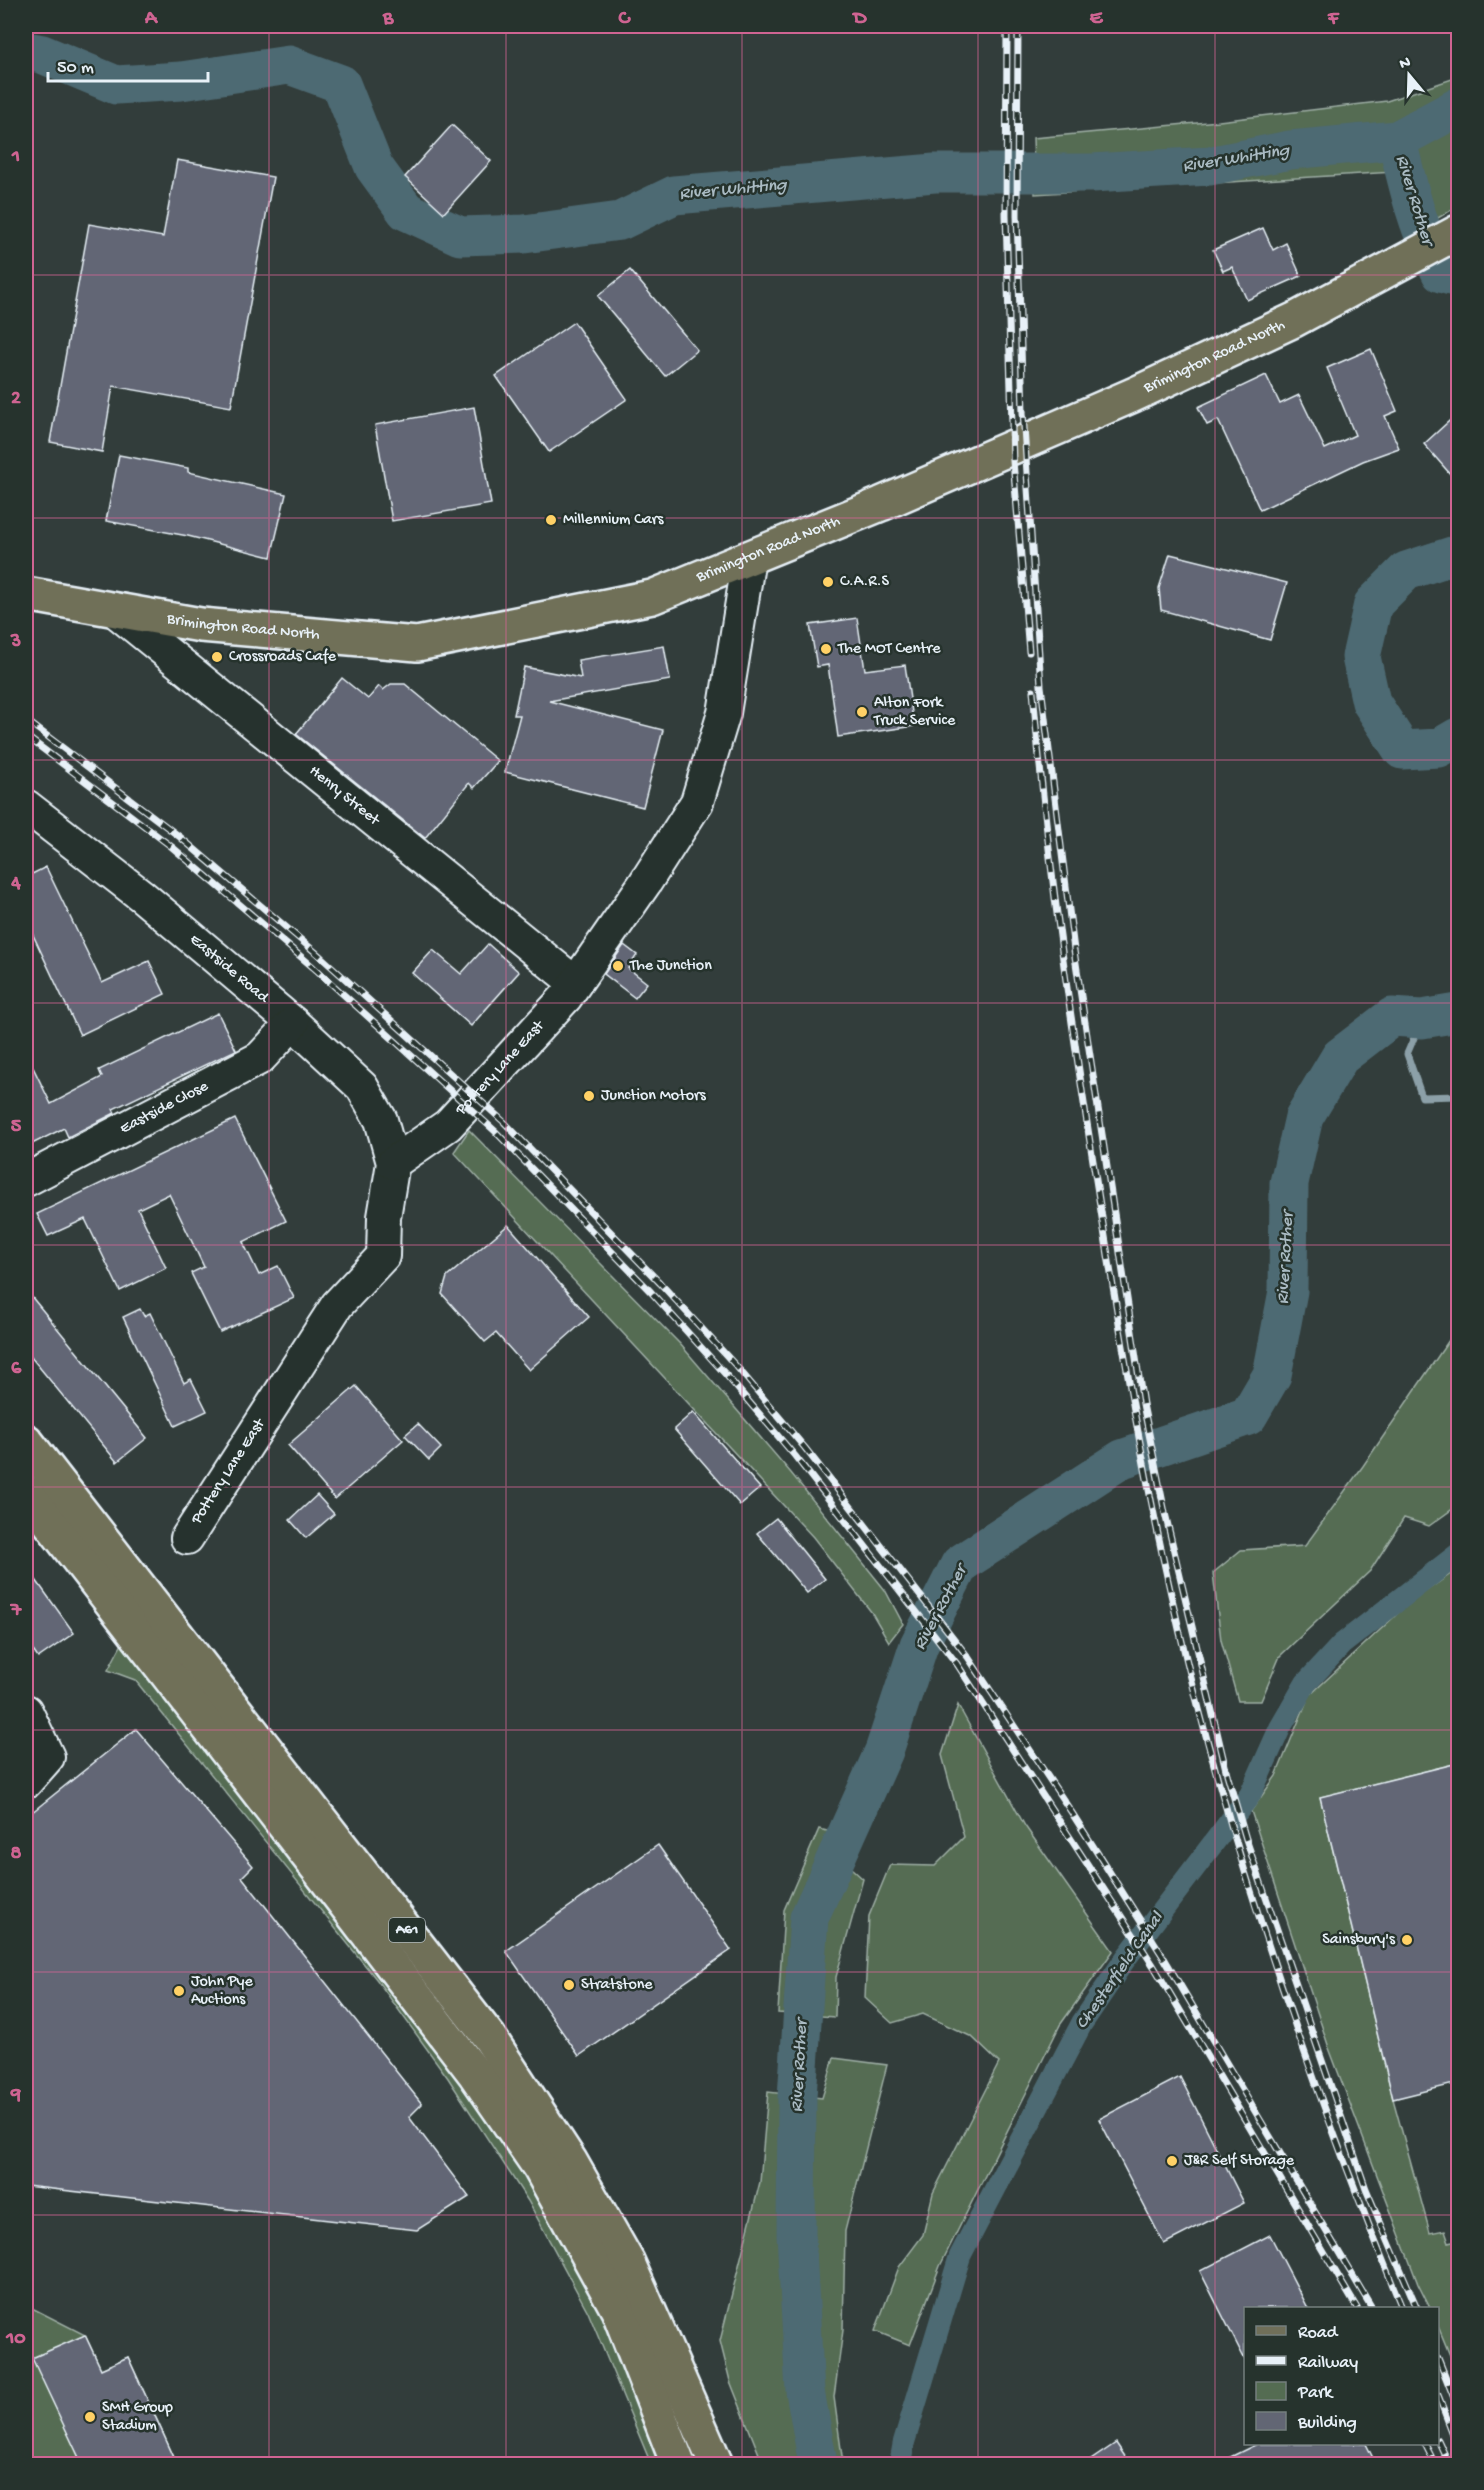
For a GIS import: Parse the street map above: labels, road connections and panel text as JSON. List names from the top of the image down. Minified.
{"streets":{"main road":["Brimington Road North","A61"],"street":["Henry Street","Eastside Road","Pottery Lane East","Eastside Close"]},"crossings":[["Brimington Road North","Henry Street"],["Brimington Road North","Pottery Lane East"],["Henry Street","Pottery Lane East"],["Eastside Road","Pottery Lane East"],["Eastside Road","Eastside Close"]],"water":["River Whitting","River Rother","Chesterfield Canal"],"places":["Millennium Cars","C.A.R.S","The MOT Centre","Crossroads Cafe","Alton Fork Truck Service","The Junction","Junction Motors","Sainsbury's","Stratstone","John Pye Auctions","J&R Self Storage","SMH Group Stadium"],"legend":["Road","Railway","Park","Building"],"scale_bar":"50 m","north":"top","grid":{"columns":["A","B","C","D","E","F"],"rows":["1","2","3","4","5","6","7","8","9","10"]}}
